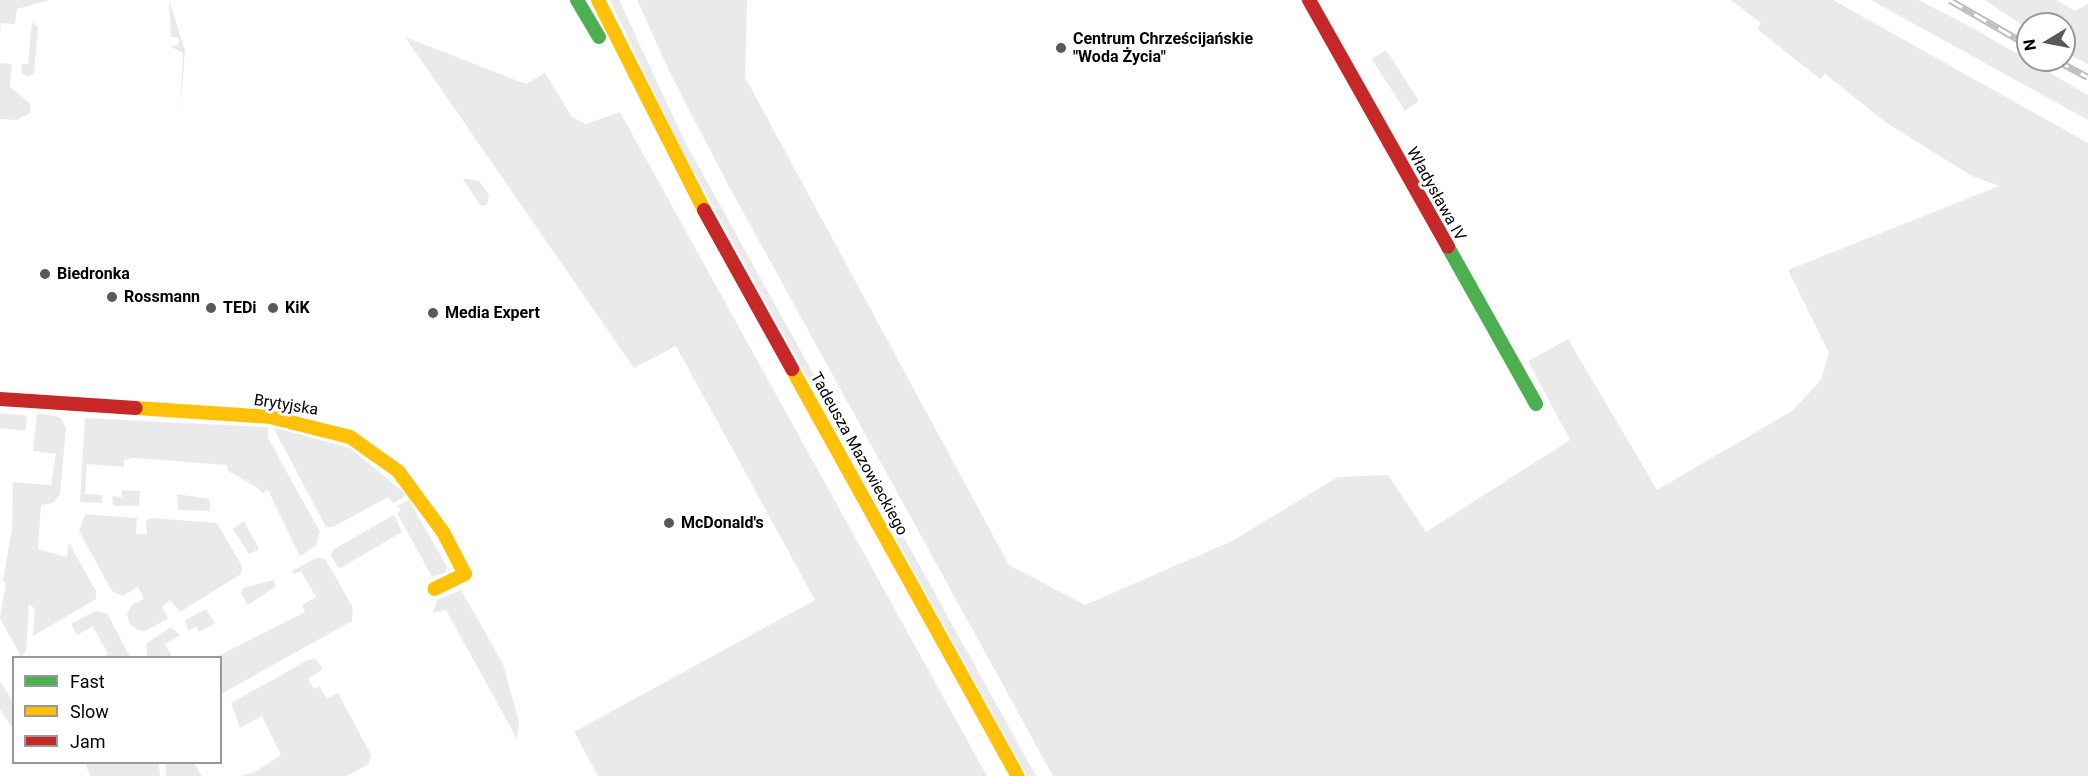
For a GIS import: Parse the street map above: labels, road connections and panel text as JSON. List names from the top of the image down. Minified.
{"streets":{"main road":["Władysława IV","Brytyjska","Tadeusza Mazowieckiego"]},"places":["Centrum Chrześcijańskie \"Woda Życia\"","Biedronka","Rossmann","TEDi","KiK","Media Expert","McDonald's"],"legend":["Fast","Slow","Jam"],"north":"left"}
